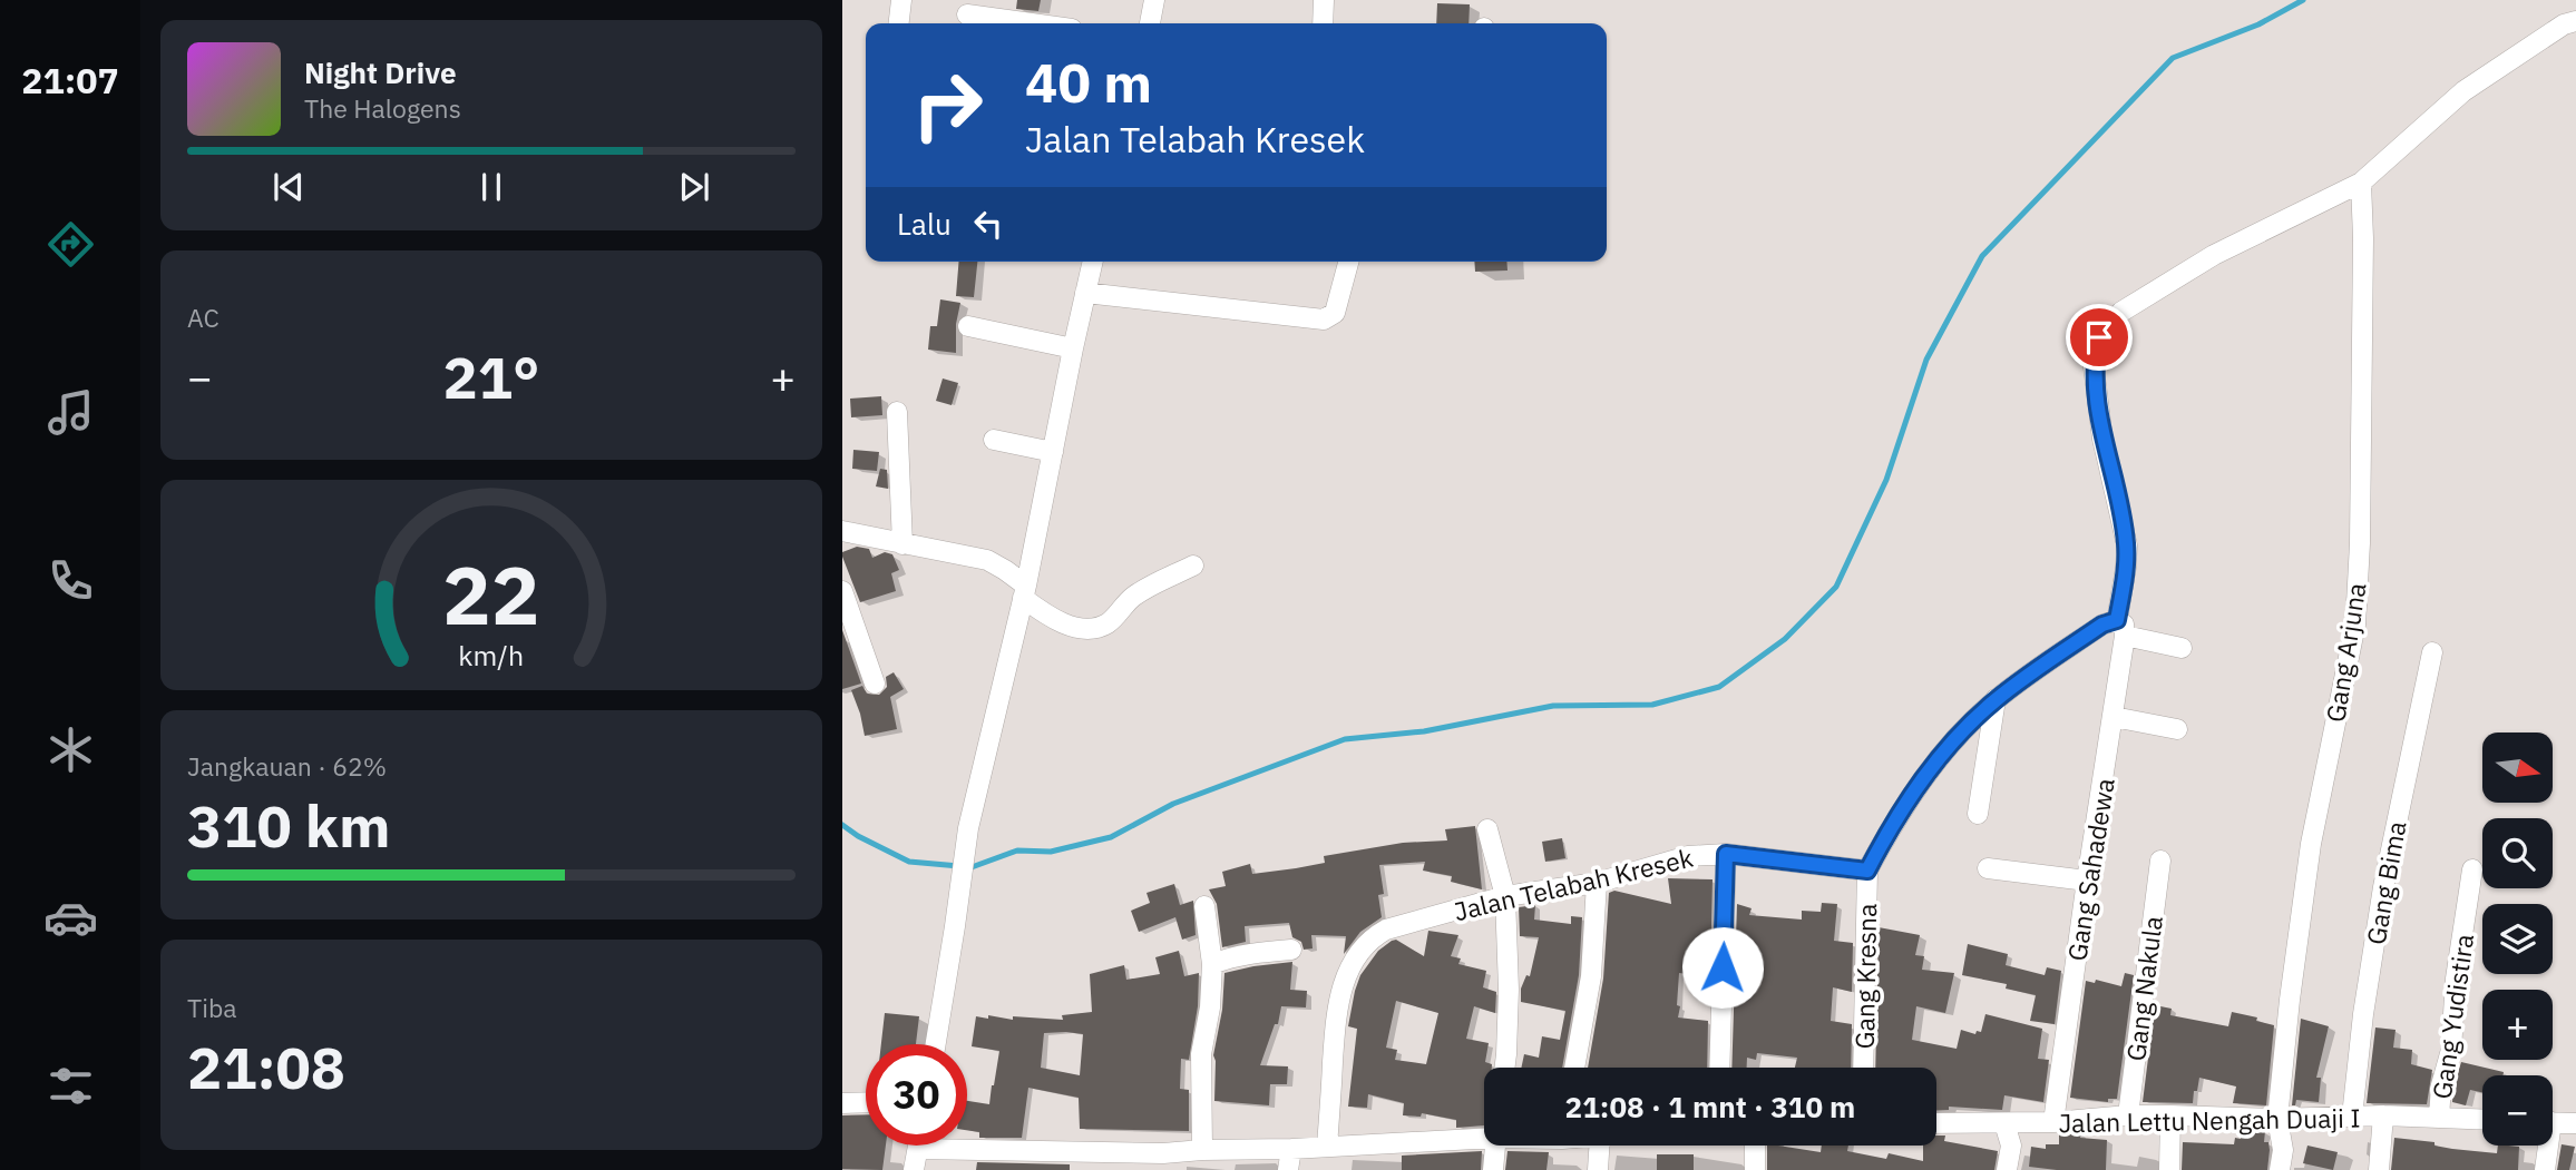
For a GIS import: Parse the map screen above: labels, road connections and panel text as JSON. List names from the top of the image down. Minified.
{"streets":{"street":["Gang Arjuna","Gang Sahadewa","Gang Bima","Jalan Telabah Kresek","Gang Kresna","Gang Nakula","Gang Yudistira","Jalan Lettu Nengah Duaji I"]},"crossings":[["Gang Arjuna","Gang Sahadewa"],["Gang Arjuna","Jalan Lettu Nengah Duaji I"],["Gang Sahadewa","Jalan Lettu Nengah Duaji I"],["Gang Bima","Jalan Lettu Nengah Duaji I"],["Jalan Telabah Kresek","Gang Kresna"],["Gang Nakula","Jalan Lettu Nengah Duaji I"],["Gang Yudistira","Jalan Lettu Nengah Duaji I"]],"north":"right","page":{"tabs":"21:07","turn":["40 m","Jalan Telabah Kresek"],"song":["Night Drive","The Halogens"],"then":"Lalu","tile":["AC",["Jangkauan · 62%","310 km"],["Tiba","21:08"]],"heat":["−","21°","+"],"map_buttons":["+","−"],"limit":"30","trip":"21:08 · 1 mnt · 310 m","gauge":["22","km/h"]}}
